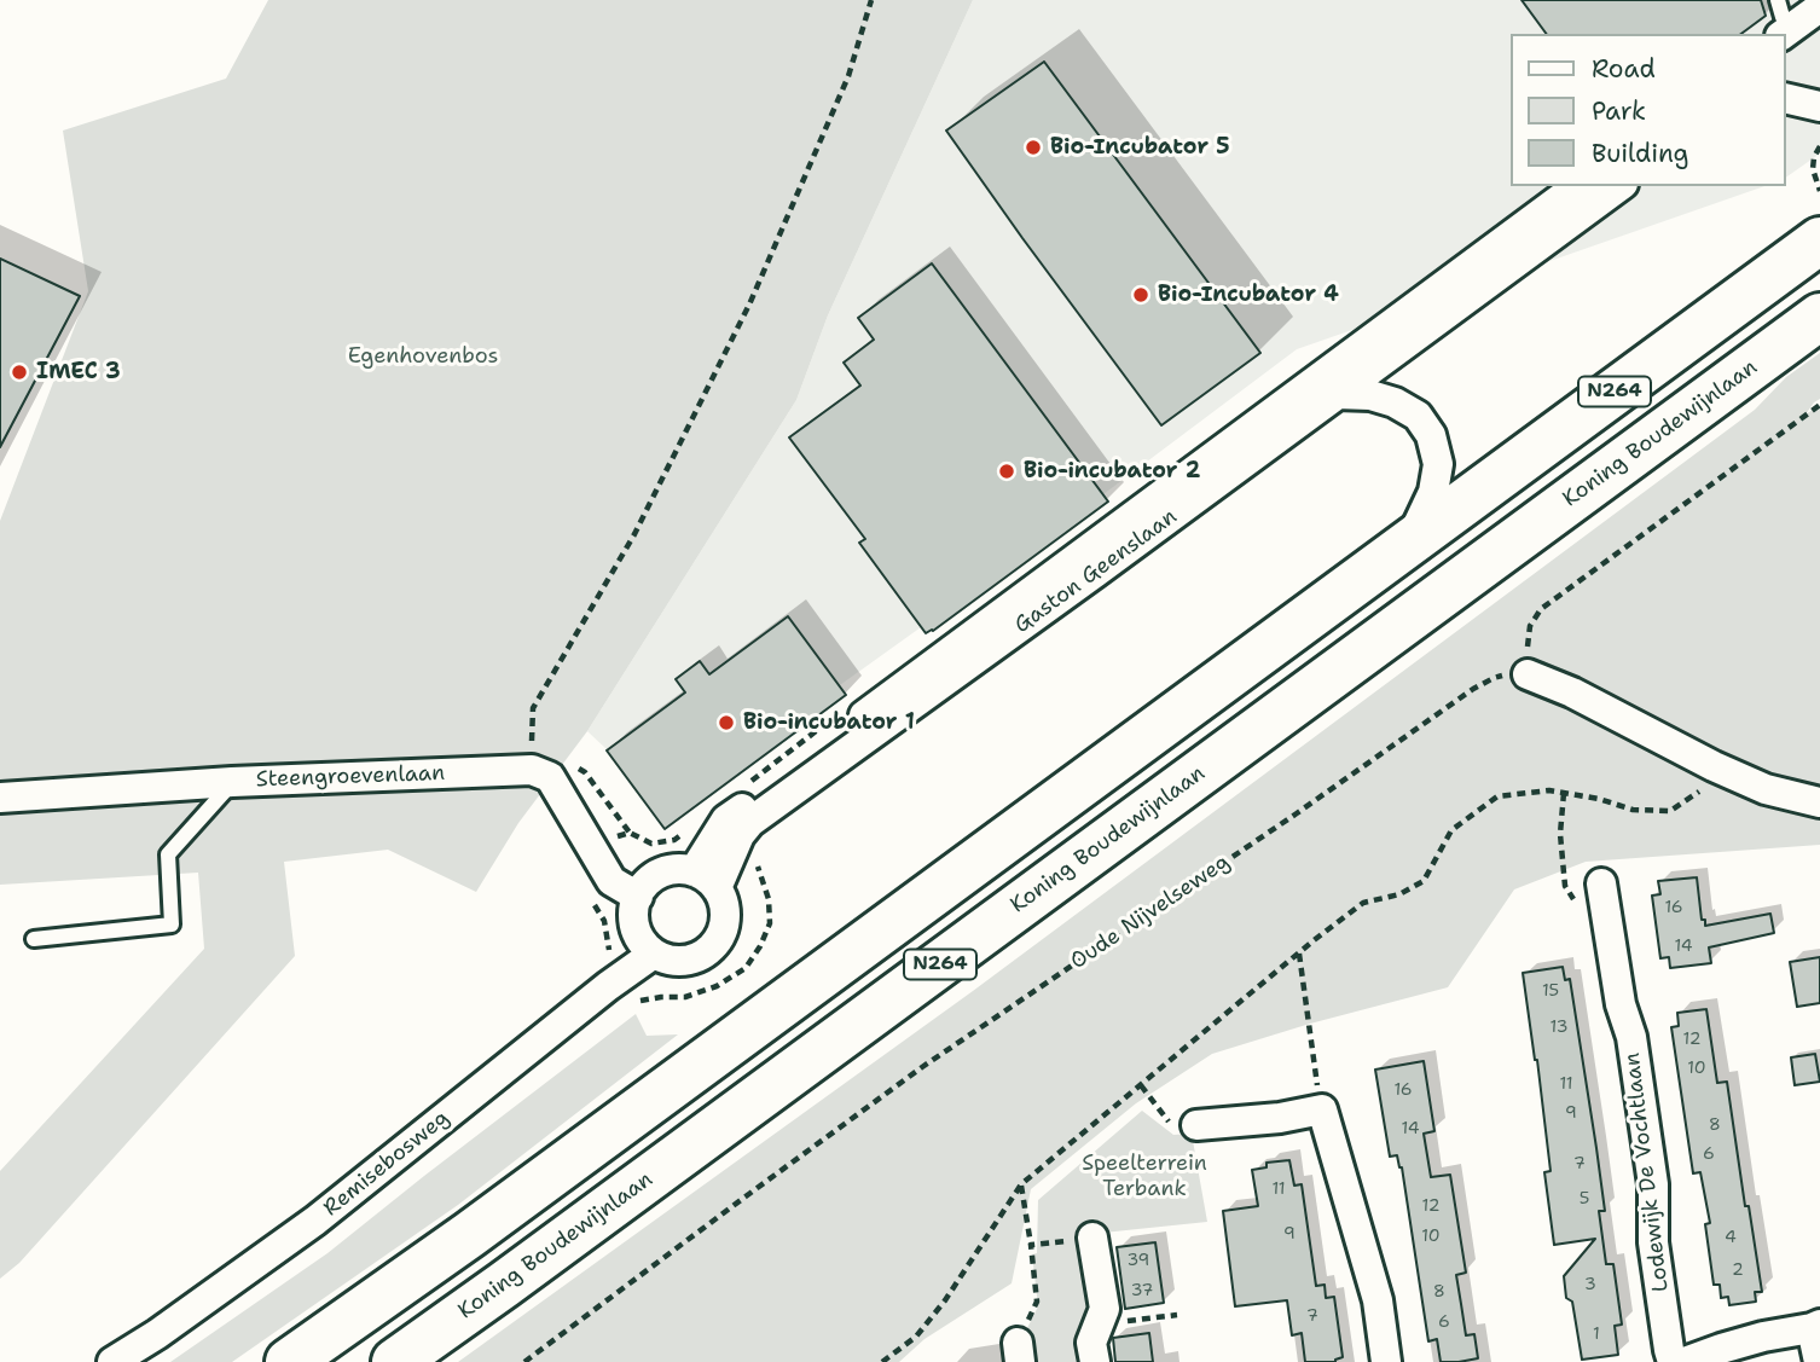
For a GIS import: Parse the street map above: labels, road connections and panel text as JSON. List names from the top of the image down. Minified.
{"streets":{"highway":["N264","Koning Boudewijnlaan"],"street":["Gaston Geenslaan","Steengroevenlaan","Remisebosweg","Lodewijk De Vochtlaan"],"path":["Oude Nijvelseweg"]},"crossings":[["Gaston Geenslaan","Remisebosweg"]],"parks":["Egenhovenbos","Speelterrein Terbank"],"places":["Bio-Incubator 5","Bio-Incubator 4","IMEC 3","Bio-incubator 2","Bio-incubator 1"],"house_numbers":["16","14","15","13","12","10","11","16","9","8","14","6","7","11","5","12","9","10","4","39","2","3","37","8","7","6","1"],"legend":["Road","Park","Building"]}
